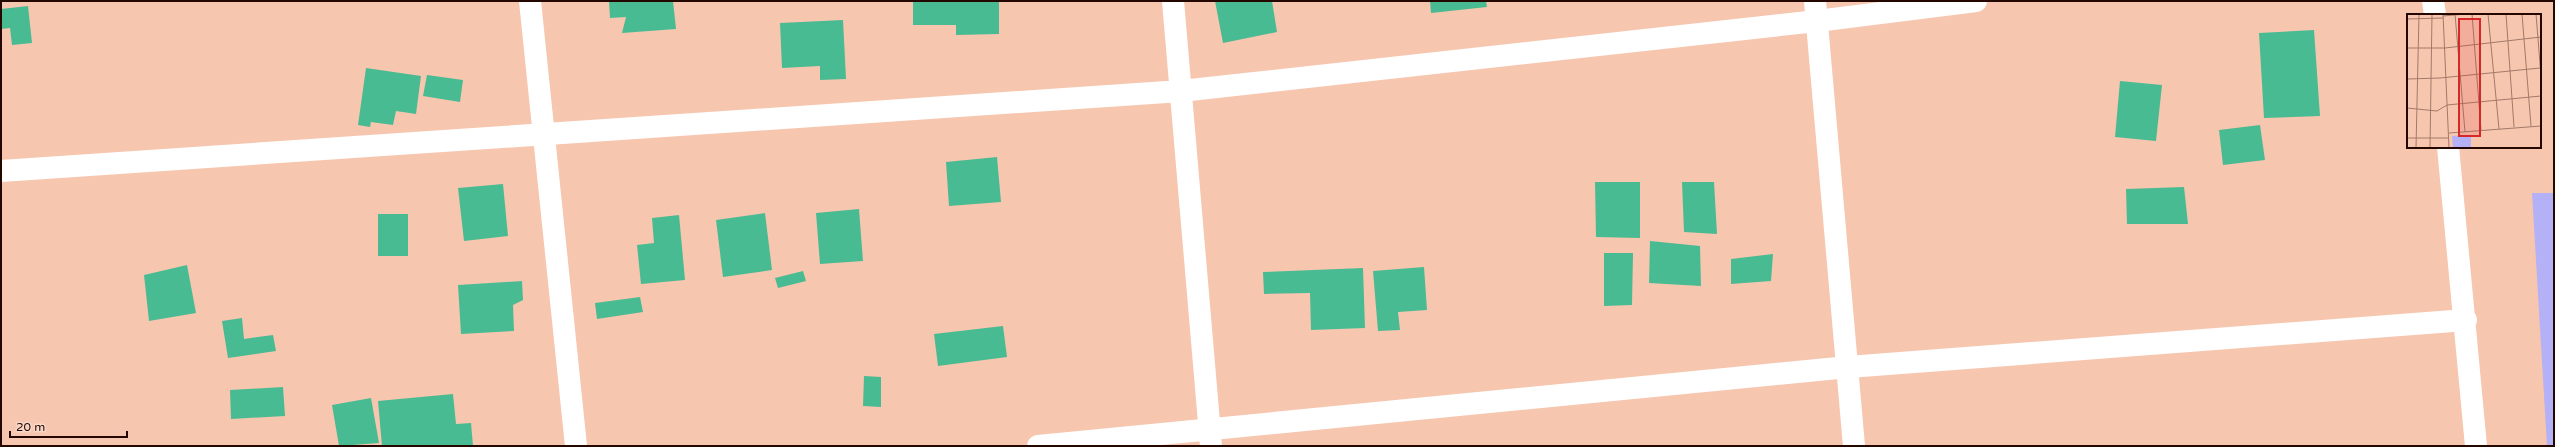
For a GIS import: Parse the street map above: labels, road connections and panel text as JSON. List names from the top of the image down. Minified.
{"scale_bar":"20 m"}
